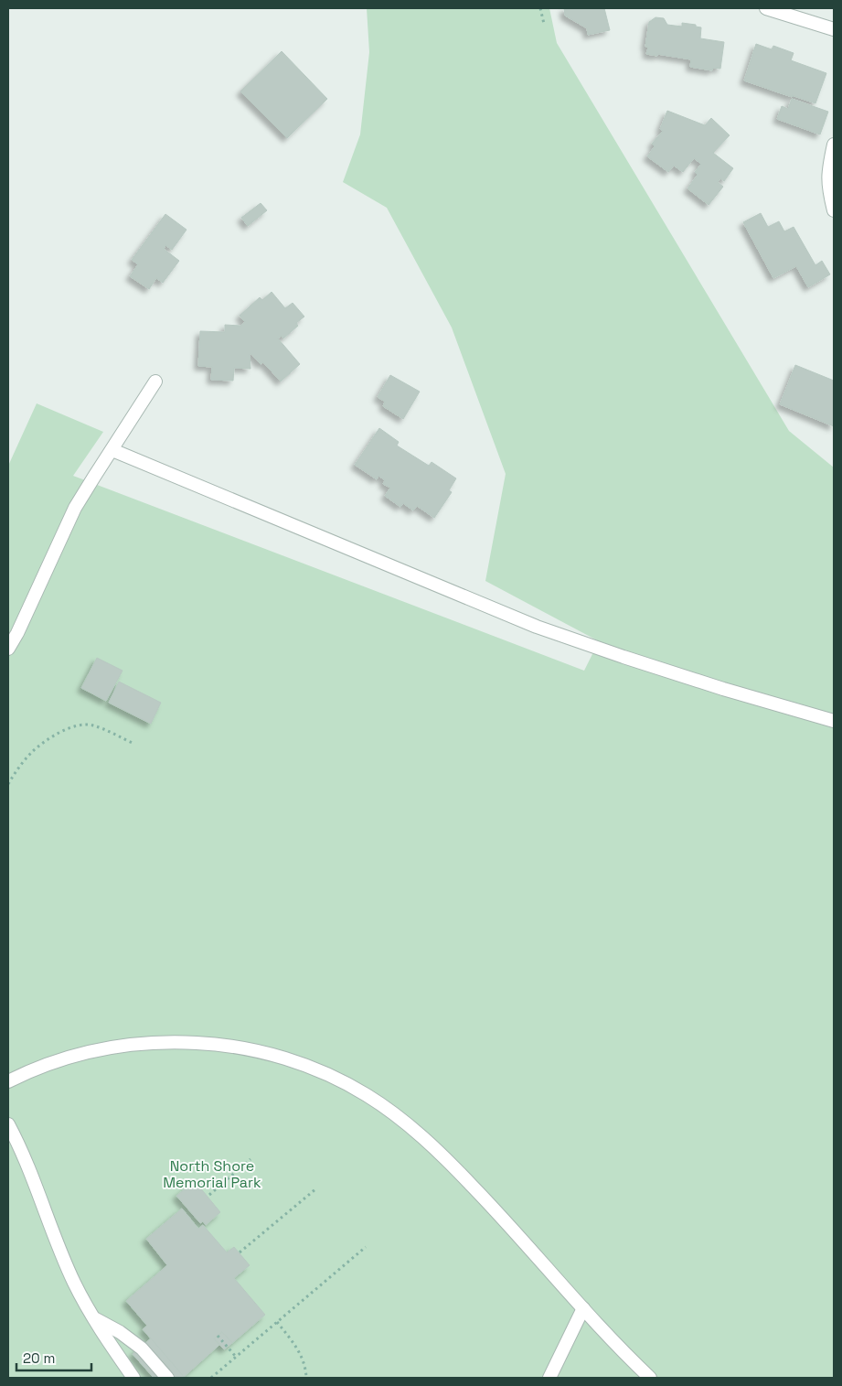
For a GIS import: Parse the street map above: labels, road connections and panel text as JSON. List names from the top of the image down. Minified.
{"parks":["North Shore Memorial Park"],"scale_bar":"20 m"}
